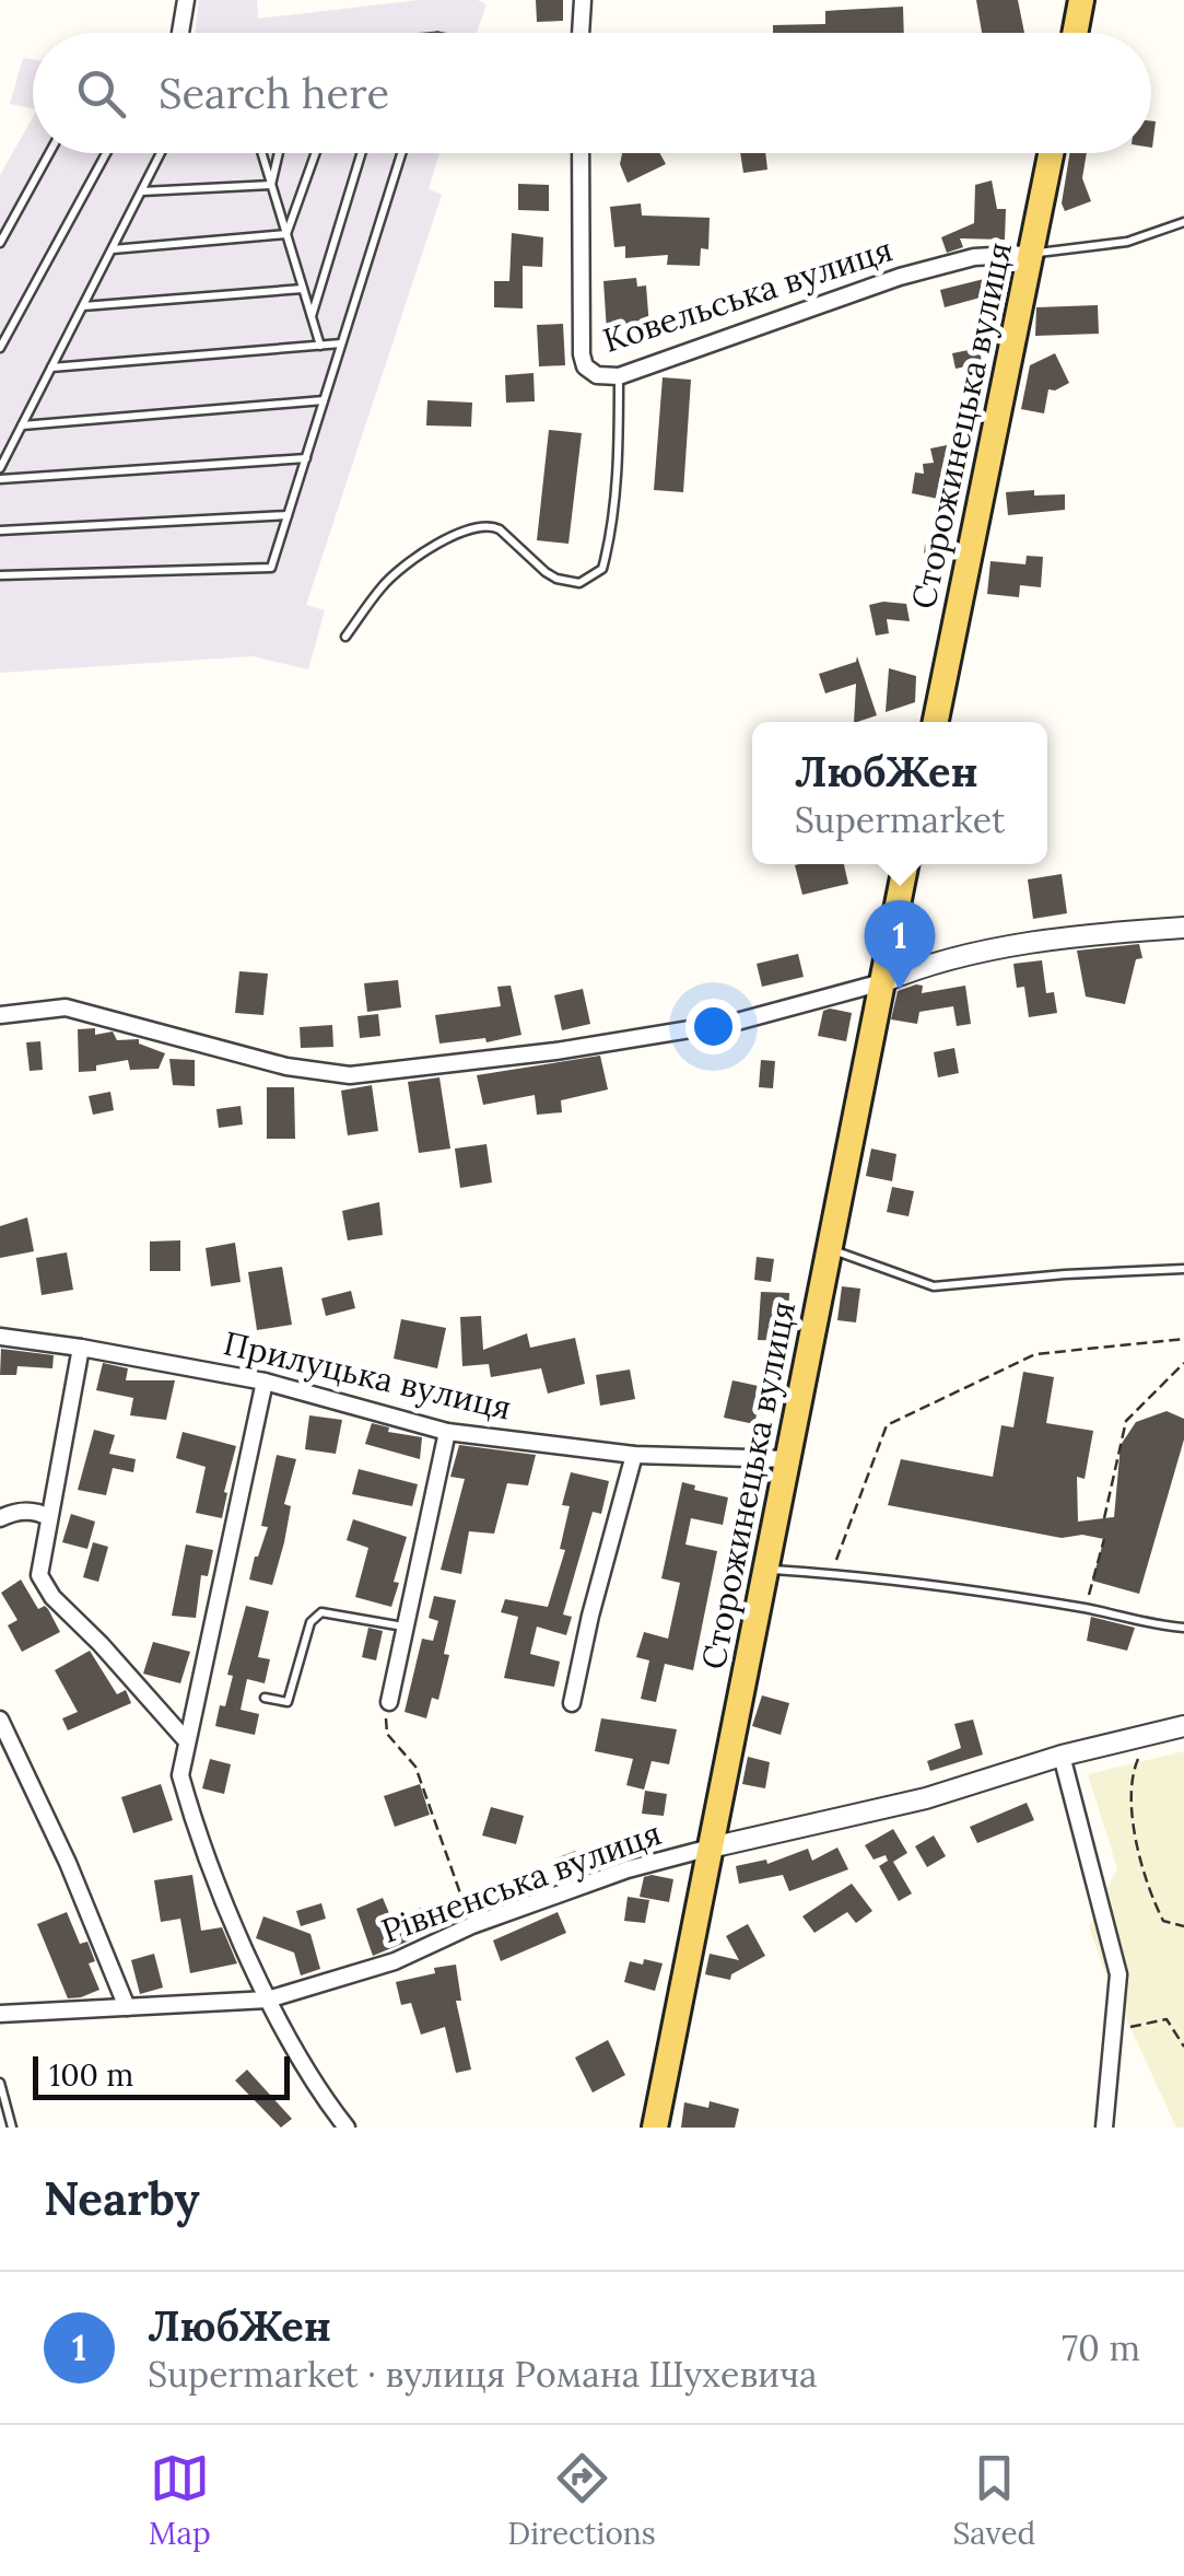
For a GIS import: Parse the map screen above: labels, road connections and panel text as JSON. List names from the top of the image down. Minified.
{"streets":{"main road":["Сторожинецька вулиця"],"street":["Ковельська вулиця","Прилуцька вулиця","Рівненська вулиця"]},"crossings":[["Ковельська вулиця","Сторожинецька вулиця"],["Сторожинецька вулиця","Прилуцька вулиця"],["Сторожинецька вулиця","Рівненська вулиця"]],"scale_bar":"100 m","page":{"search":"Search here","popup":["ЛюбЖен","Supermarket"],"pins":"1","scale":"100 m","heading":"Nearby","list":[{"mark":"1","name":"ЛюбЖен","note":"Supermarket · вулиця Романа Шухевича","value":"70 m"}],"nav":["Map","Directions","Saved"]}}
